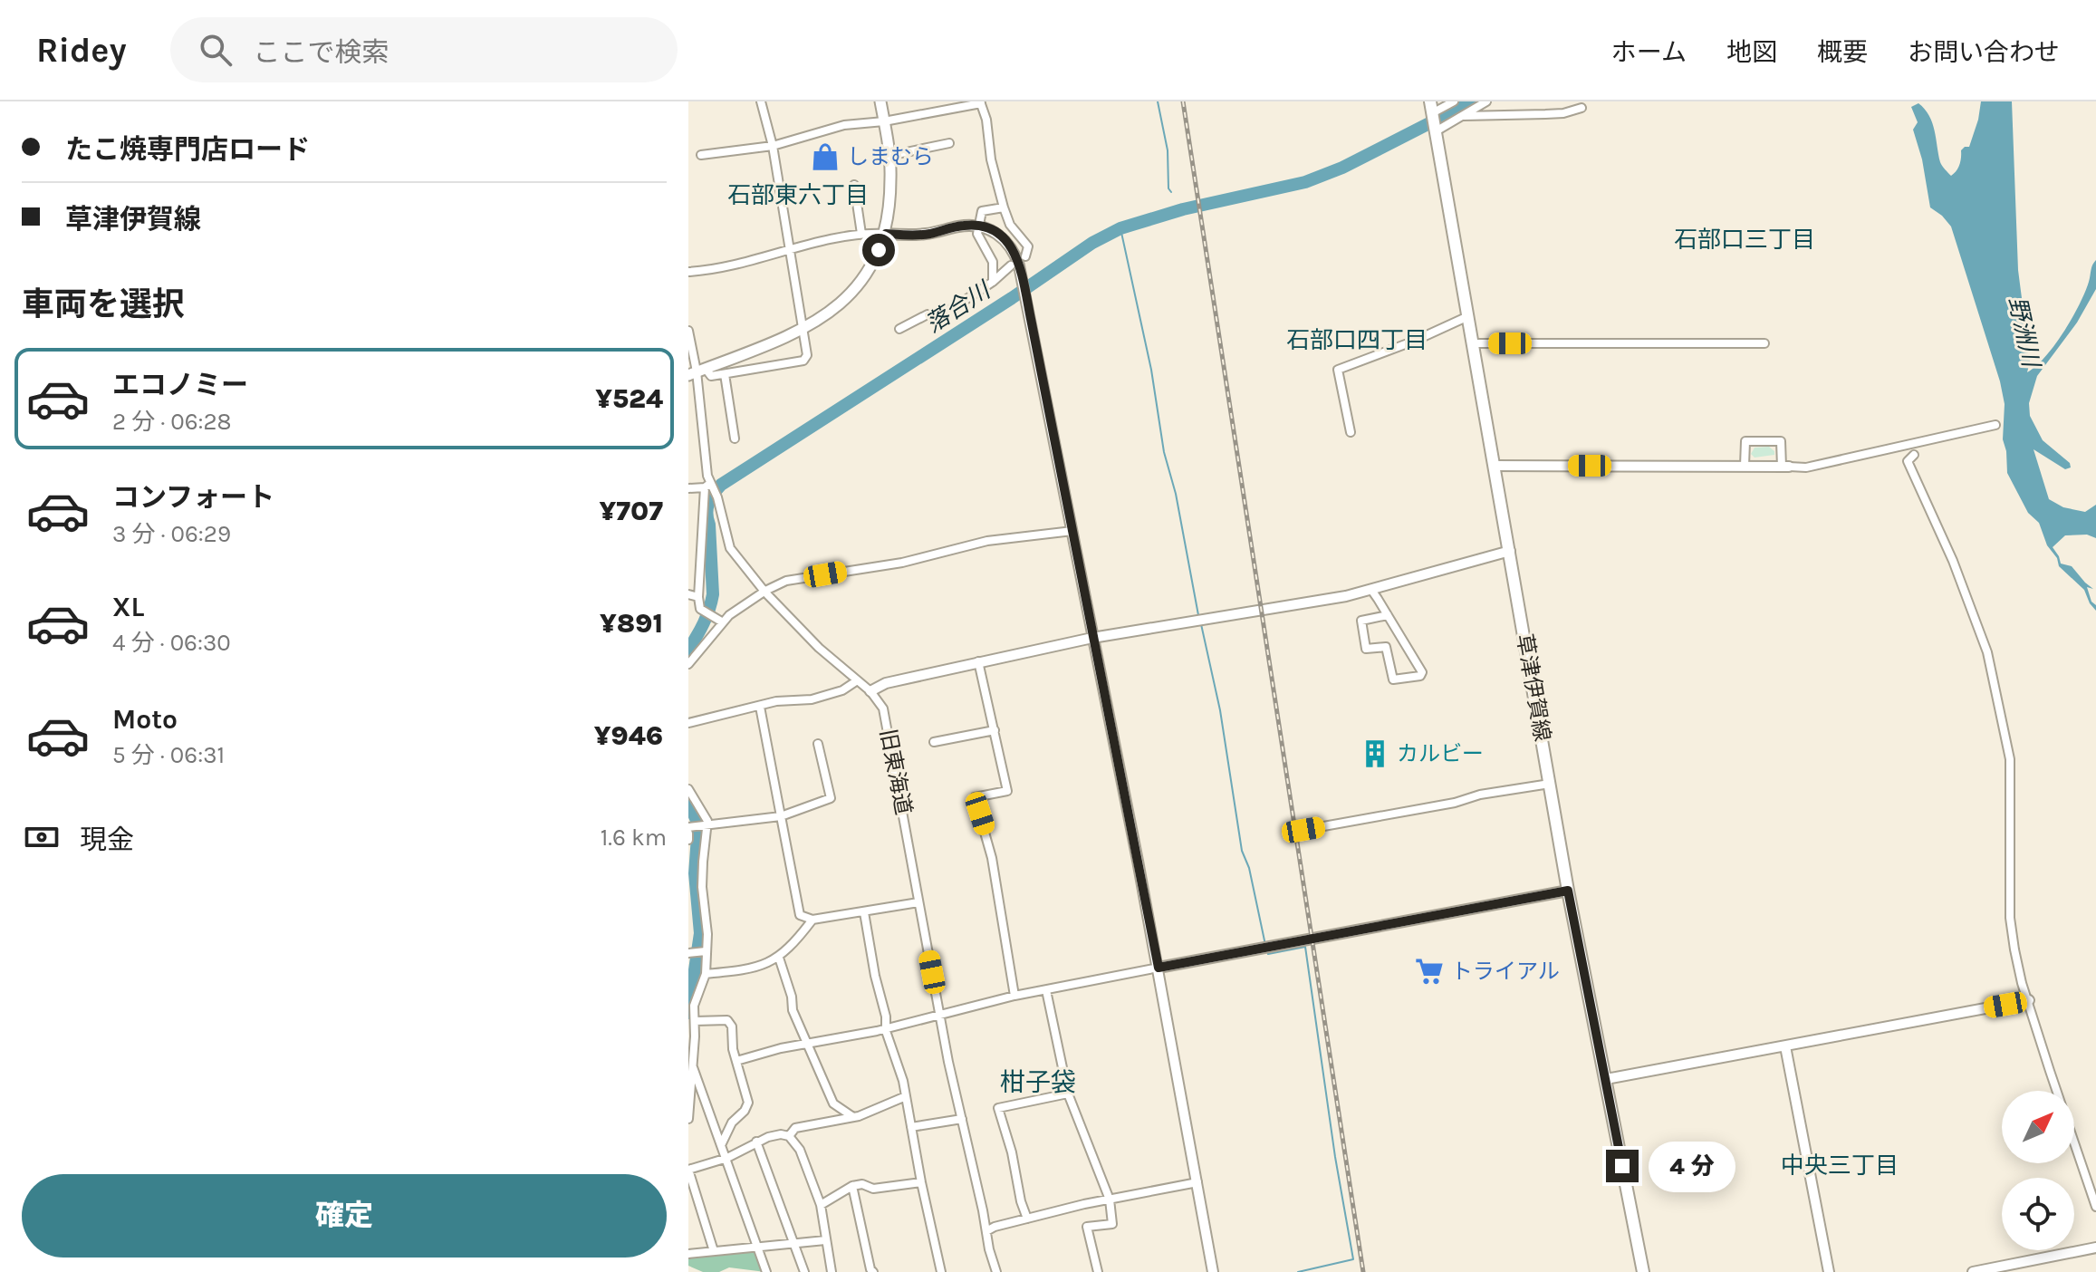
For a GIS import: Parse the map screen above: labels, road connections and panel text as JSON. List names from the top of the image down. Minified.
{"streets":{"main road":["草津伊賀線"],"street":["旧東海道"]},"districts":["石部東六丁目","石部口三丁目","石部口四丁目","柑子袋","中央三丁目"],"water":["落合川","野洲川"],"places":{"shop":["しまむら"],"building":["カルビー"],"supermarket":["トライアル"]},"north":"top right","page":{"header":"Ridey","search":"ここで検索","nav":["ホーム","地図","概要","お問い合わせ"],"banner":["たこ焼専門店ロード","草津伊賀線"],"heading":"車両を選択","list":[{"name":"エコノミー","note":"2 分 · 06:28","value":"¥524"},{"name":"コンフォート","note":"3 分 · 06:29","value":"¥707"},{"name":"XL","note":"4 分 · 06:30","value":"¥891"},{"name":"Moto","note":"5 分 · 06:31","value":"¥946"}],"pay":["現金","1.6 km"],"bubble":"4 分","buttons":"確定"}}
